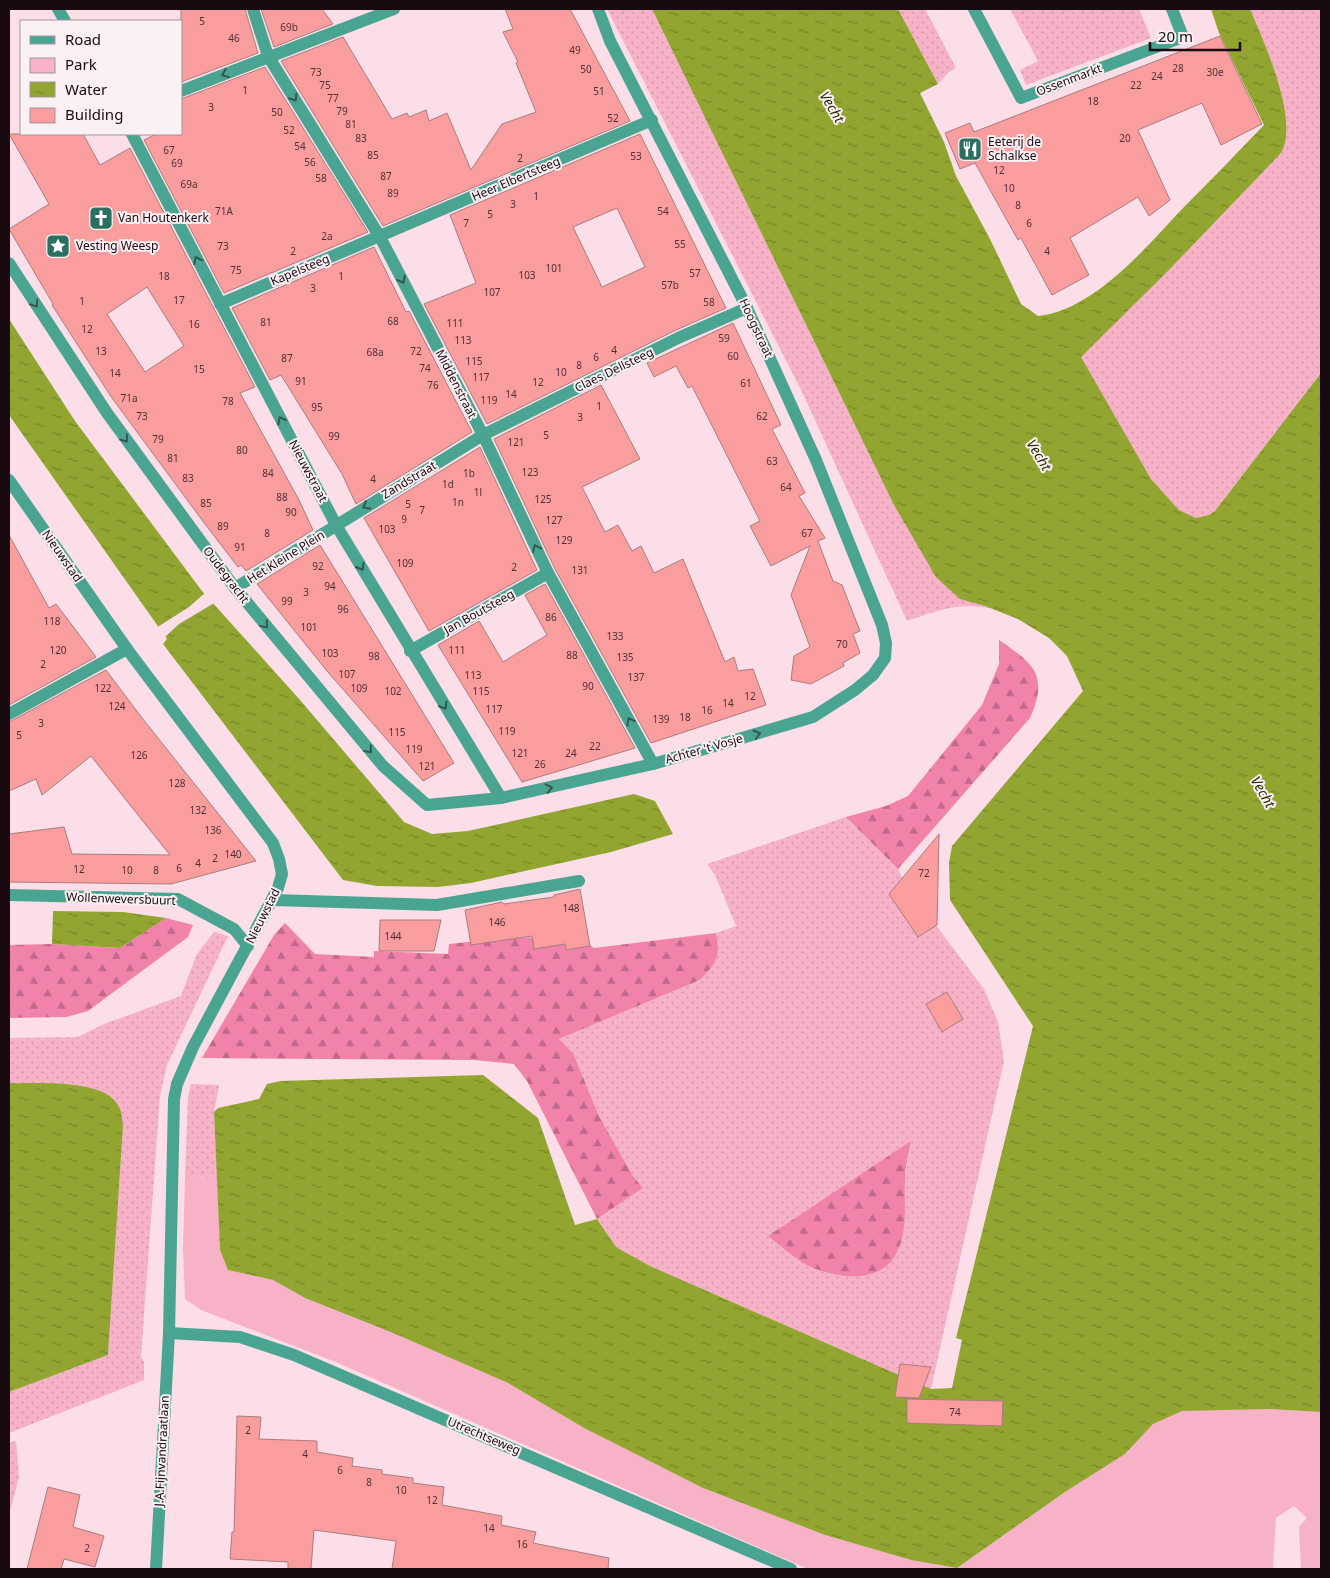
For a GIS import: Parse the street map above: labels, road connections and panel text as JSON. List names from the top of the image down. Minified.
{"streets":{"street":["Ossenmarkt","Heer Elbertsteeg","Kapelsteeg","Hoogstraat","Claes Dellsteeg","Middenstraat","Nieuwstraat","Zandstraat","Nieuwstad","Het Kleine Plein","Oudegracht","Jan Boutsteeg","Achter 't Vosje","Wollenweversbuurt","Utrechtseweg","J.A.Fijnvandraatlaan"]},"crossings":[["Heer Elbertsteeg","Kapelsteeg"],["Heer Elbertsteeg","Hoogstraat"],["Heer Elbertsteeg","Middenstraat"],["Kapelsteeg","Middenstraat"],["Kapelsteeg","Nieuwstraat"],["Hoogstraat","Claes Dellsteeg"],["Hoogstraat","Achter 't Vosje"],["Claes Dellsteeg","Middenstraat"],["Claes Dellsteeg","Zandstraat"],["Middenstraat","Zandstraat"],["Middenstraat","Jan Boutsteeg"],["Middenstraat","Achter 't Vosje"],["Nieuwstraat","Zandstraat"],["Nieuwstraat","Het Kleine Plein"],["Nieuwstraat","Oudegracht"],["Nieuwstraat","Jan Boutsteeg"],["Nieuwstraat","Achter 't Vosje"],["Zandstraat","Het Kleine Plein"],["Nieuwstad","Wollenweversbuurt"],["Nieuwstad","Utrechtseweg"],["Nieuwstad","J.A.Fijnvandraatlaan"],["Het Kleine Plein","Oudegracht"],["Oudegracht","Achter 't Vosje"],["Utrechtseweg","J.A.Fijnvandraatlaan"]],"one_way":["Zandstraat","Oudegracht","Achter 't Vosje"],"water":["Vecht"],"places":{"restaurant":["Eeterij de Schalkse"],"church":["Van Houtenkerk"],"place":["Vesting Weesp"]},"house_numbers":["5","69b","46","49","28","50","73","30e","24","75","22","1","51","77","18","3","79","50","52","81","52","83","20","54","67","85","53","2","56","69","12","87","58","69a","10","89","1","3","8","71A","54","5","7","6","2a","55","73","2","4","101","75","57","103","18","1","57b","3","107","17","1","58","68","81","111","16","12","59","113","4","13","72","68a","60","6","87","115","8","74","15","10","14","117","91","12","61","76","14","71a","119","78","1","95","73","62","3","5","99","79","121","80","81","63","123","84","1b","83","4","1d","64","1l","88","125","1n","85","5","7","90","9","127","89","103","8","67","129","91","109","92","2","131","94","3","99","96","86","118","101","133","70","120","111","103","88","98","135","2","107","113","137","90","122","109","102","115","12","14","124","117","16","18","139","3","119","115","5","22","119","121","24","126","26","121","128","132","136","140","2","4","6","12","10","8","72","148","146","144","74","2","4","6","8","10","12","14","16","2"],"legend":["Road","Park","Water","Building"],"scale_bar":"20 m"}
